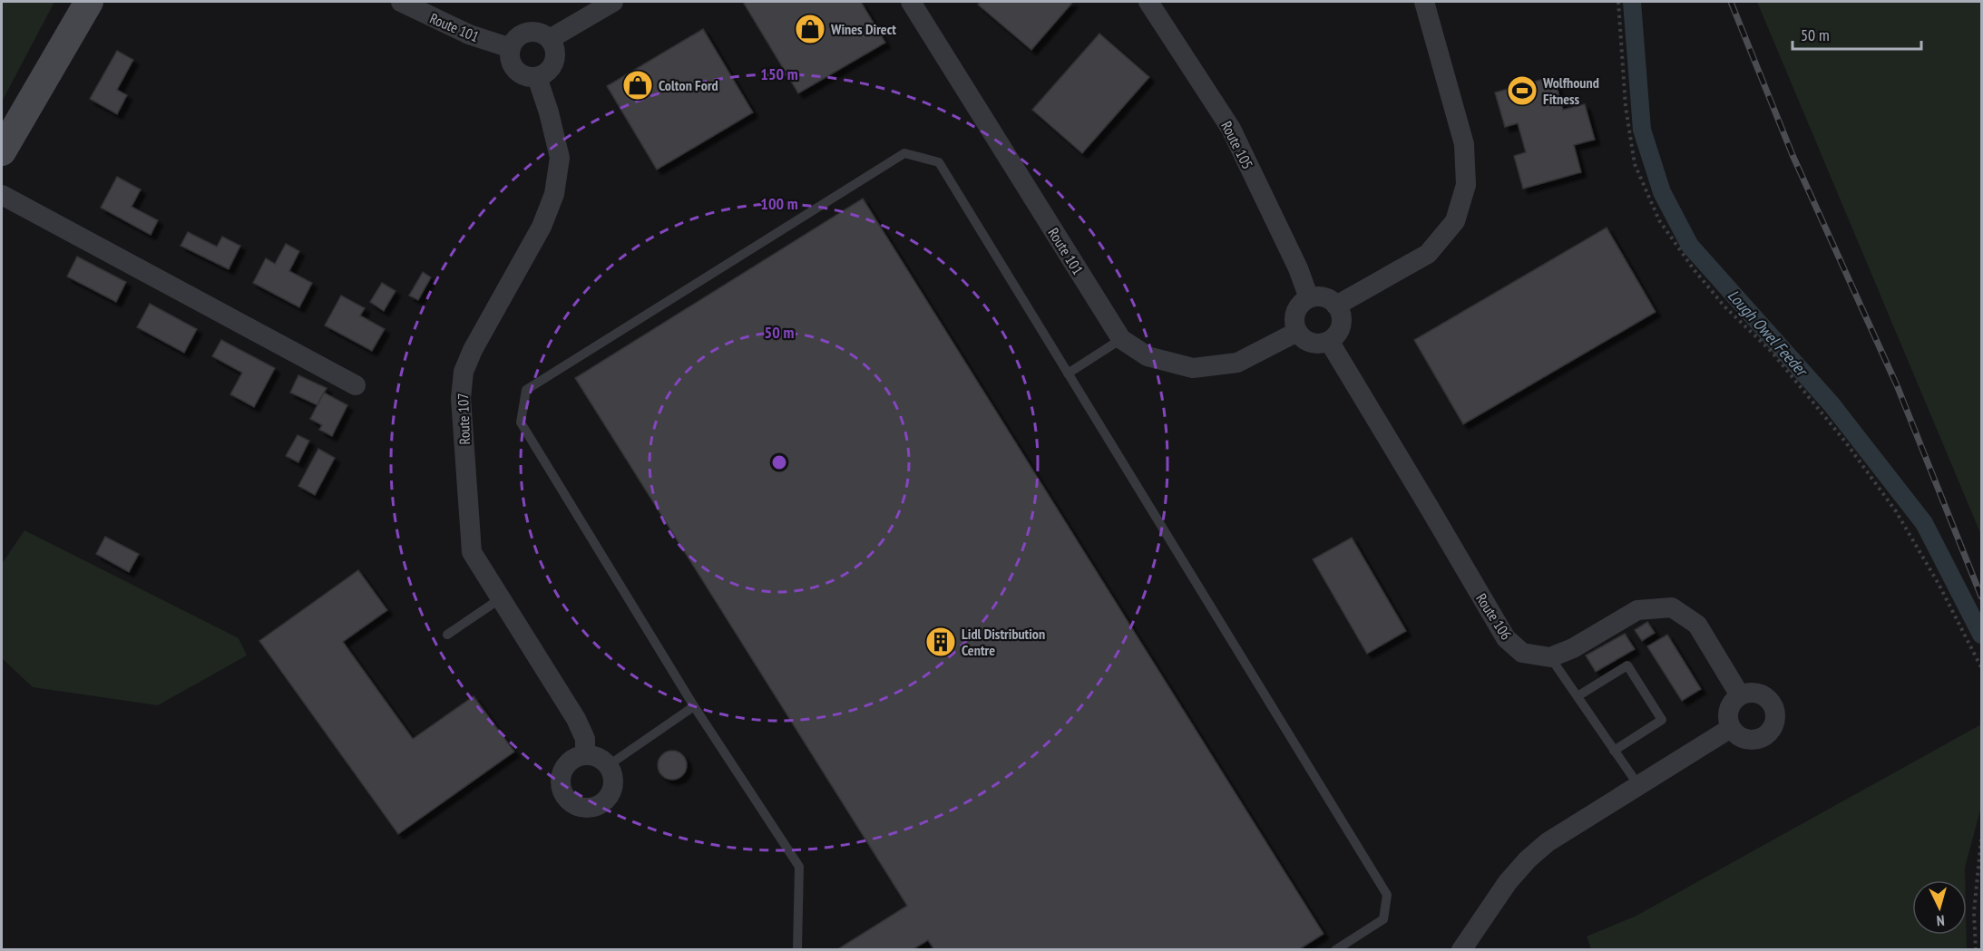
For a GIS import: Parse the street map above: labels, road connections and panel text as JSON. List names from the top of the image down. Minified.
{"streets":{"street":["Route 101","Route 105","Route 107","Route 106"]},"crossings":[["Route 101","Route 105"],["Route 101","Route 107"],["Route 101","Route 106"],["Route 105","Route 106"]],"water":["Lough Owel Feeder"],"places":{"shop":["Wines Direct","Colton Ford"],"sports":["Wolfhound Fitness"],"building":["Lidl Distribution Centre"]},"scale_bar":"50 m","north":"bottom","rings":["150 m","100 m","50 m"]}
